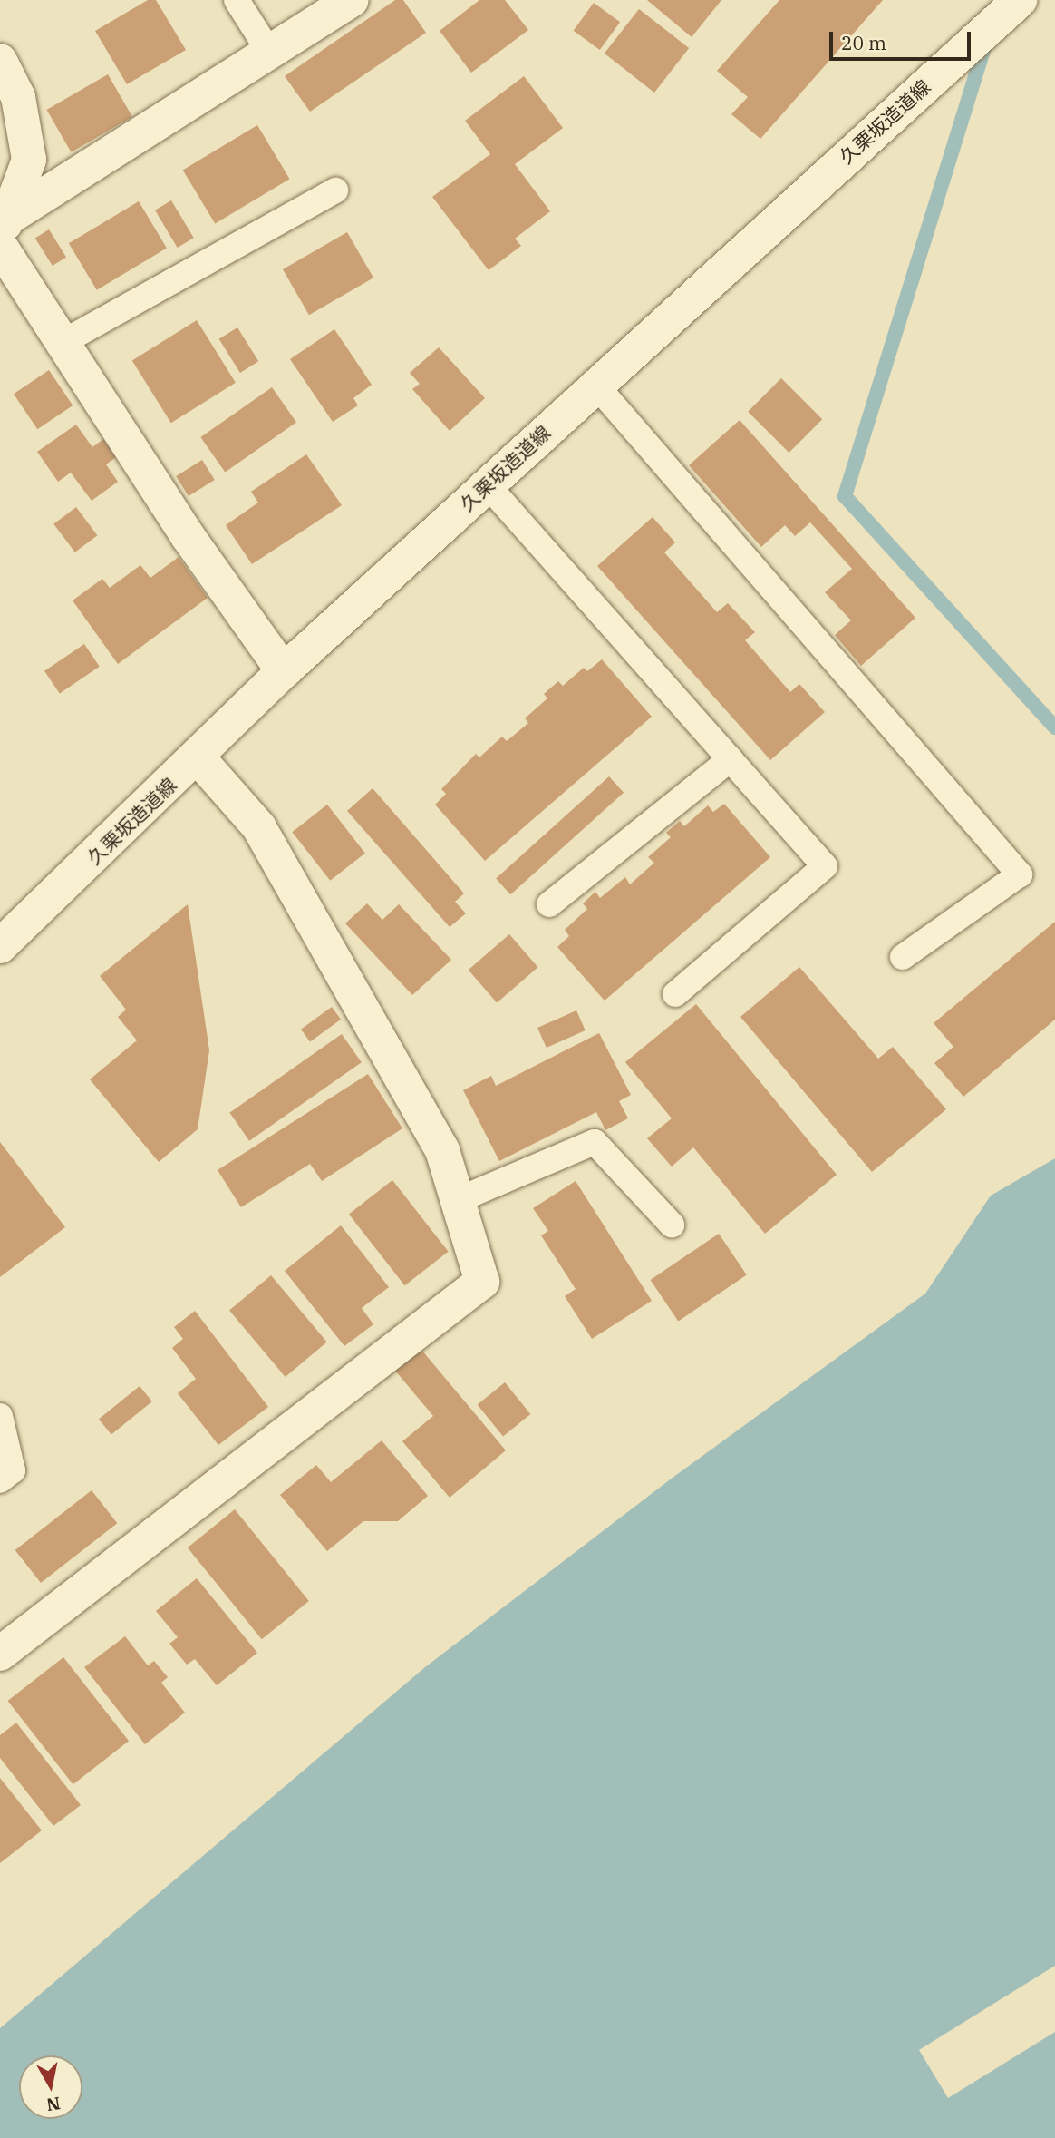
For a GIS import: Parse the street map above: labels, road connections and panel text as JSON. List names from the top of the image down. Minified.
{"streets":{"street":["久栗坂造道線"]},"scale_bar":"20 m","north":"bottom"}
